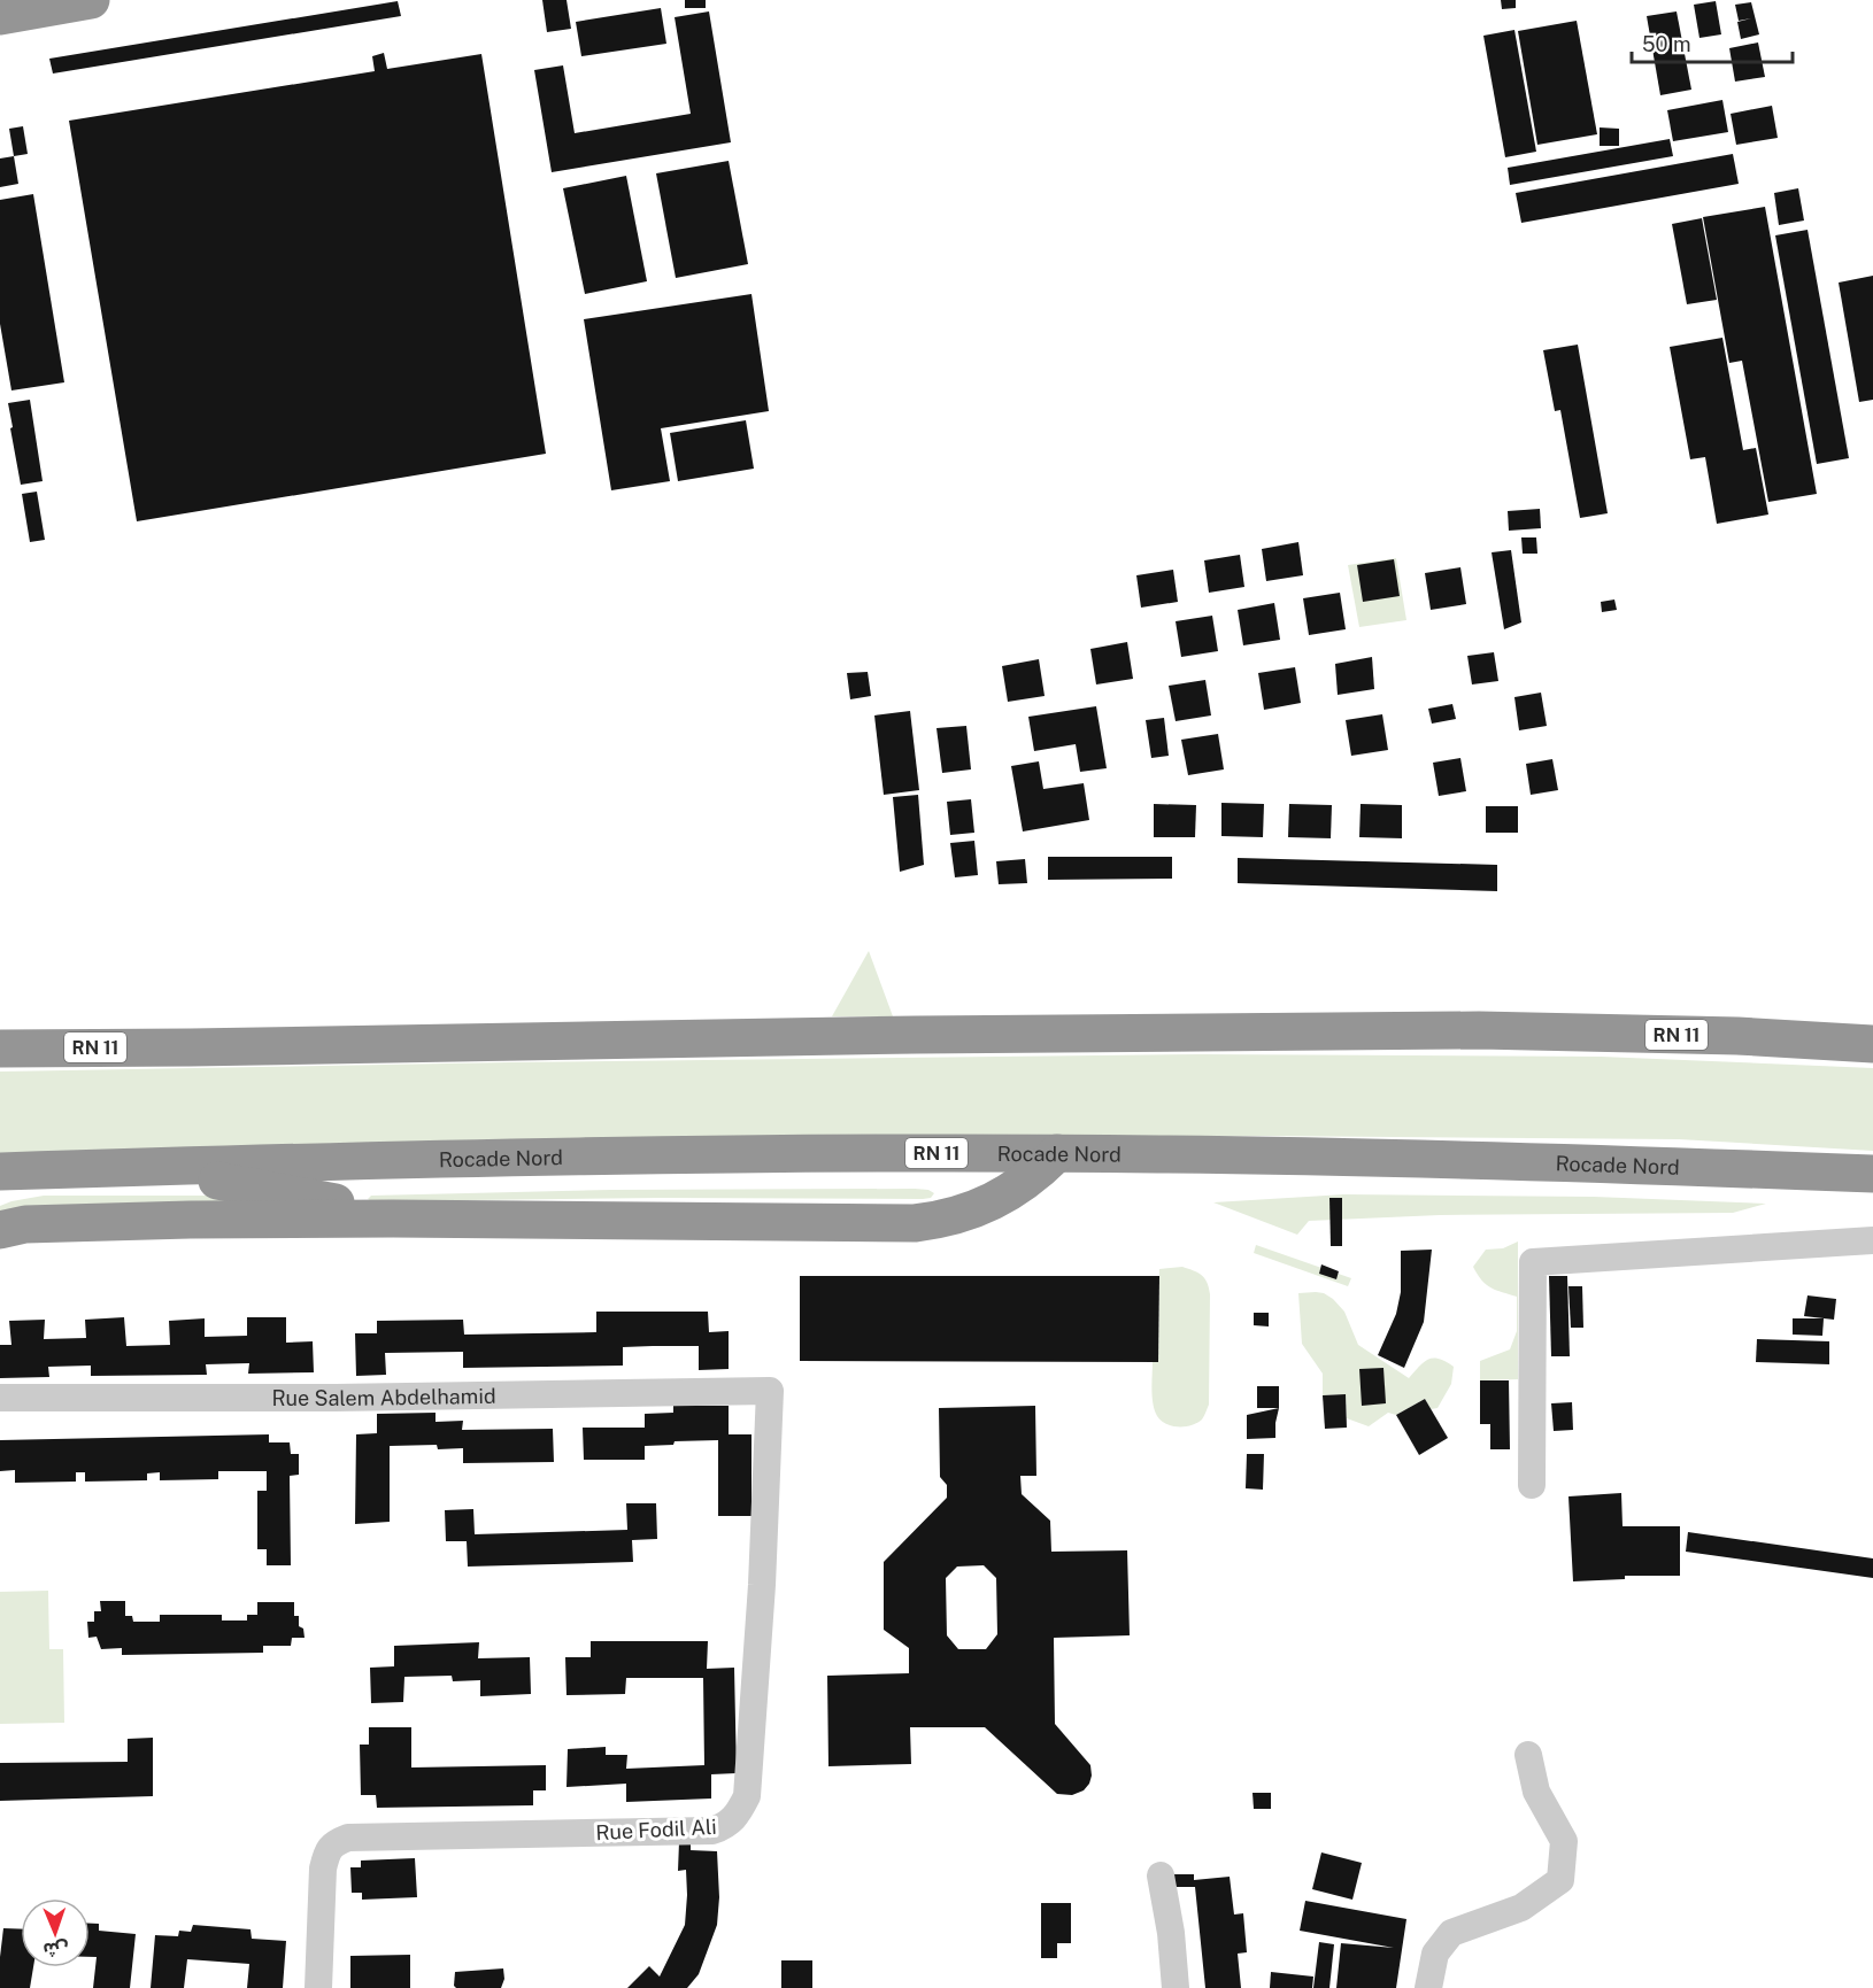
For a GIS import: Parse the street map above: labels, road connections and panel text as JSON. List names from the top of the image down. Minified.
{"streets":{"highway":["RN 11","Rocade Nord"],"street":["Rue Salem Abdelhamid","Rue Fodil Ali"]},"crossings":[["Rue Salem Abdelhamid","Rue Fodil Ali"]],"scale_bar":"50 m","north":"bottom"}
